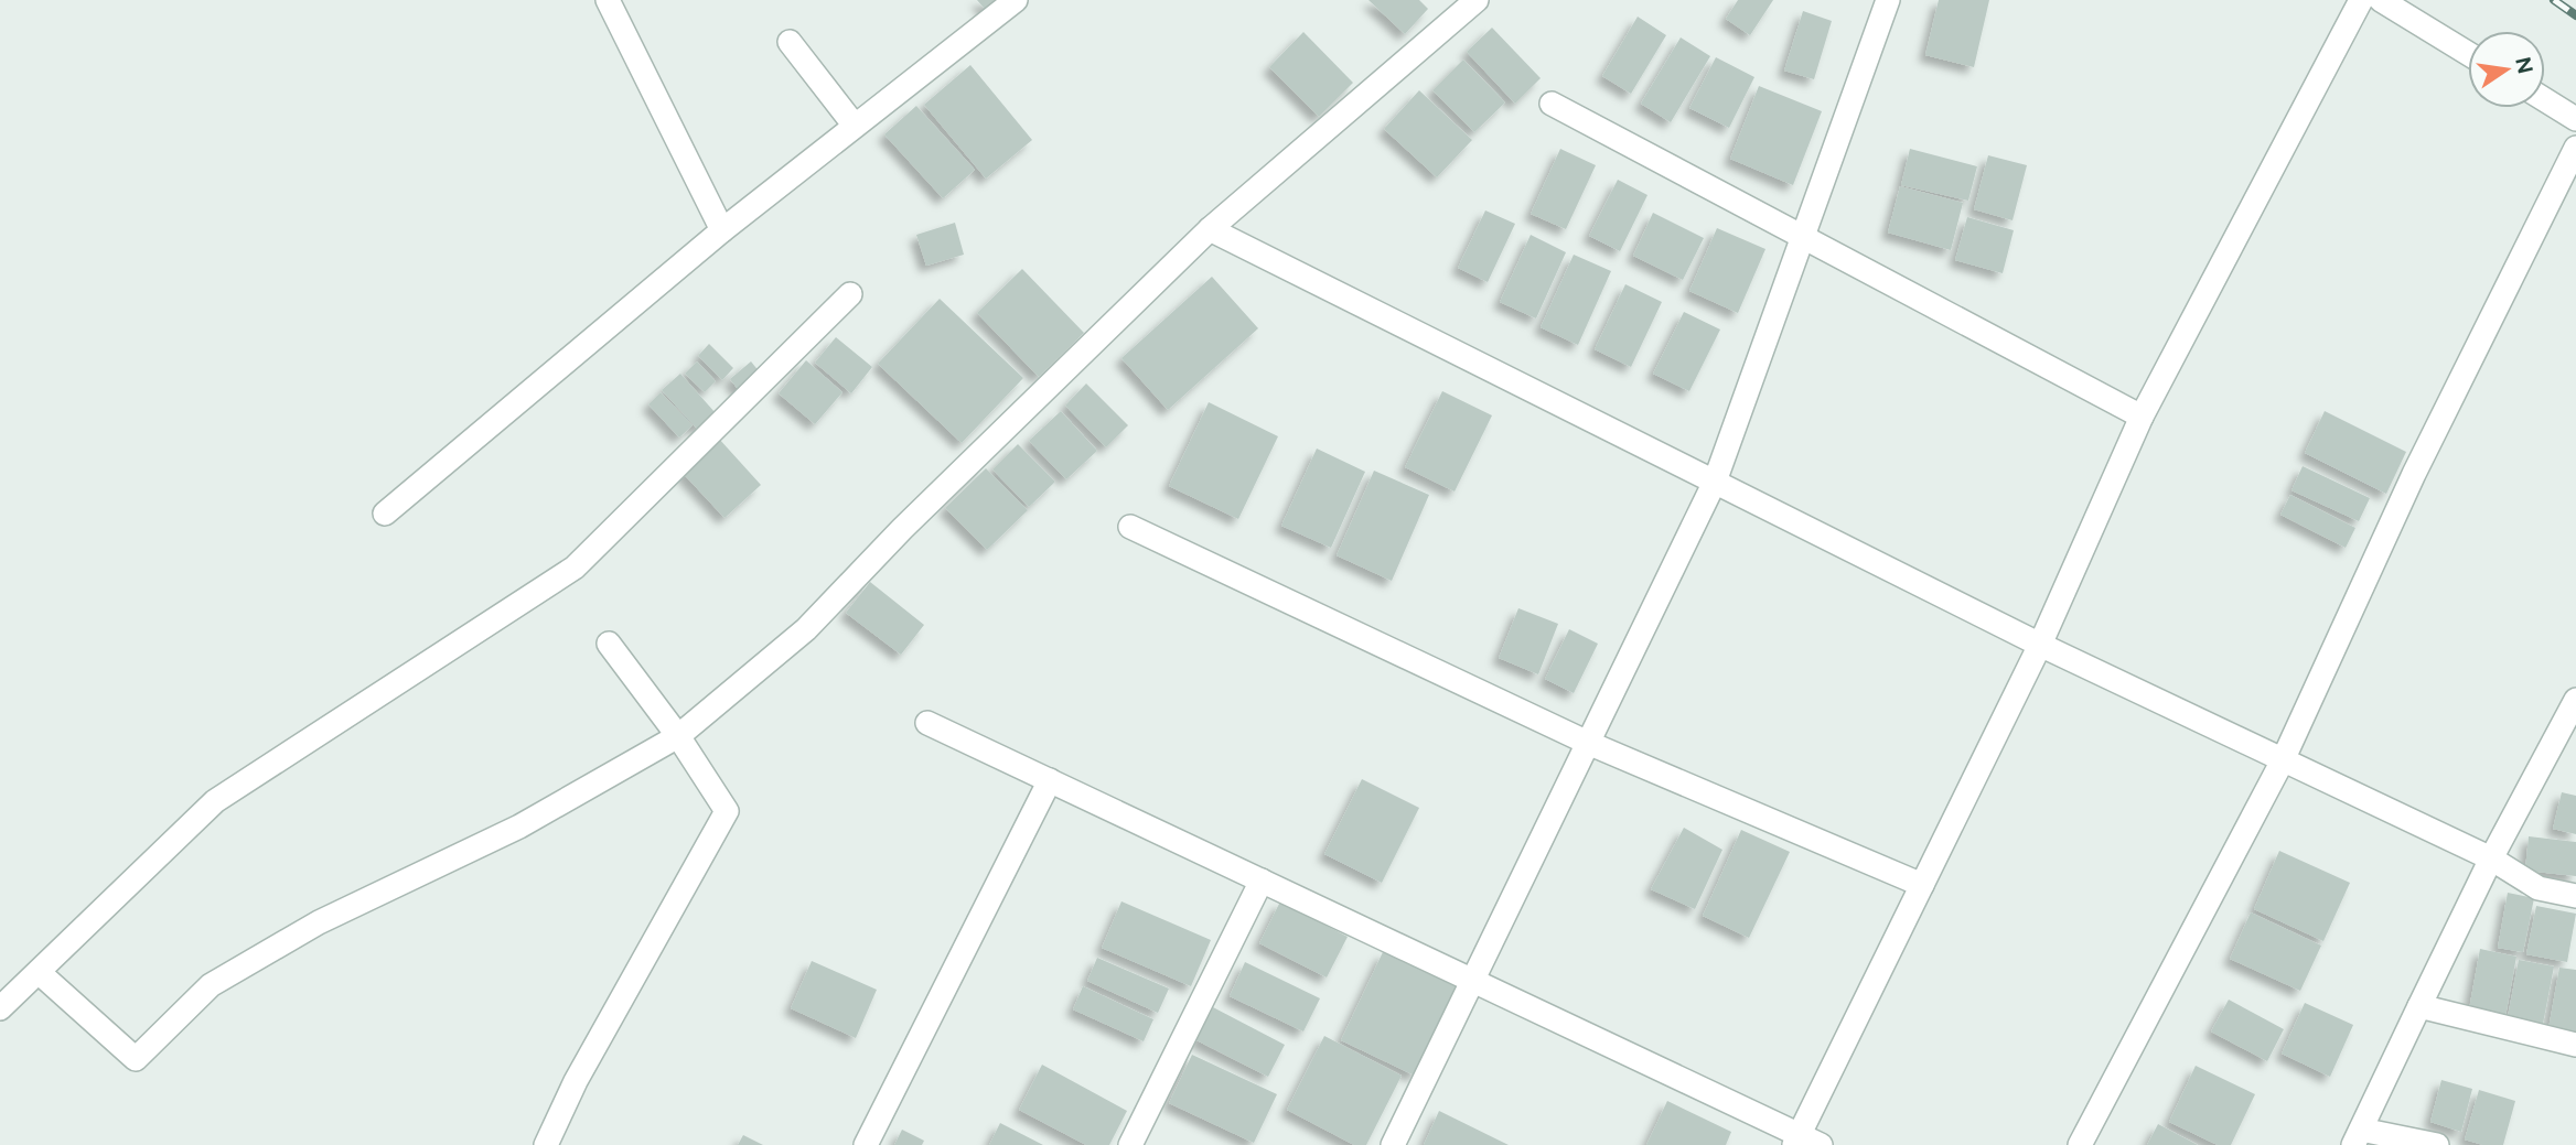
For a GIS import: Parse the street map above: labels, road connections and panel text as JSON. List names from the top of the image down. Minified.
{"north":"right"}
